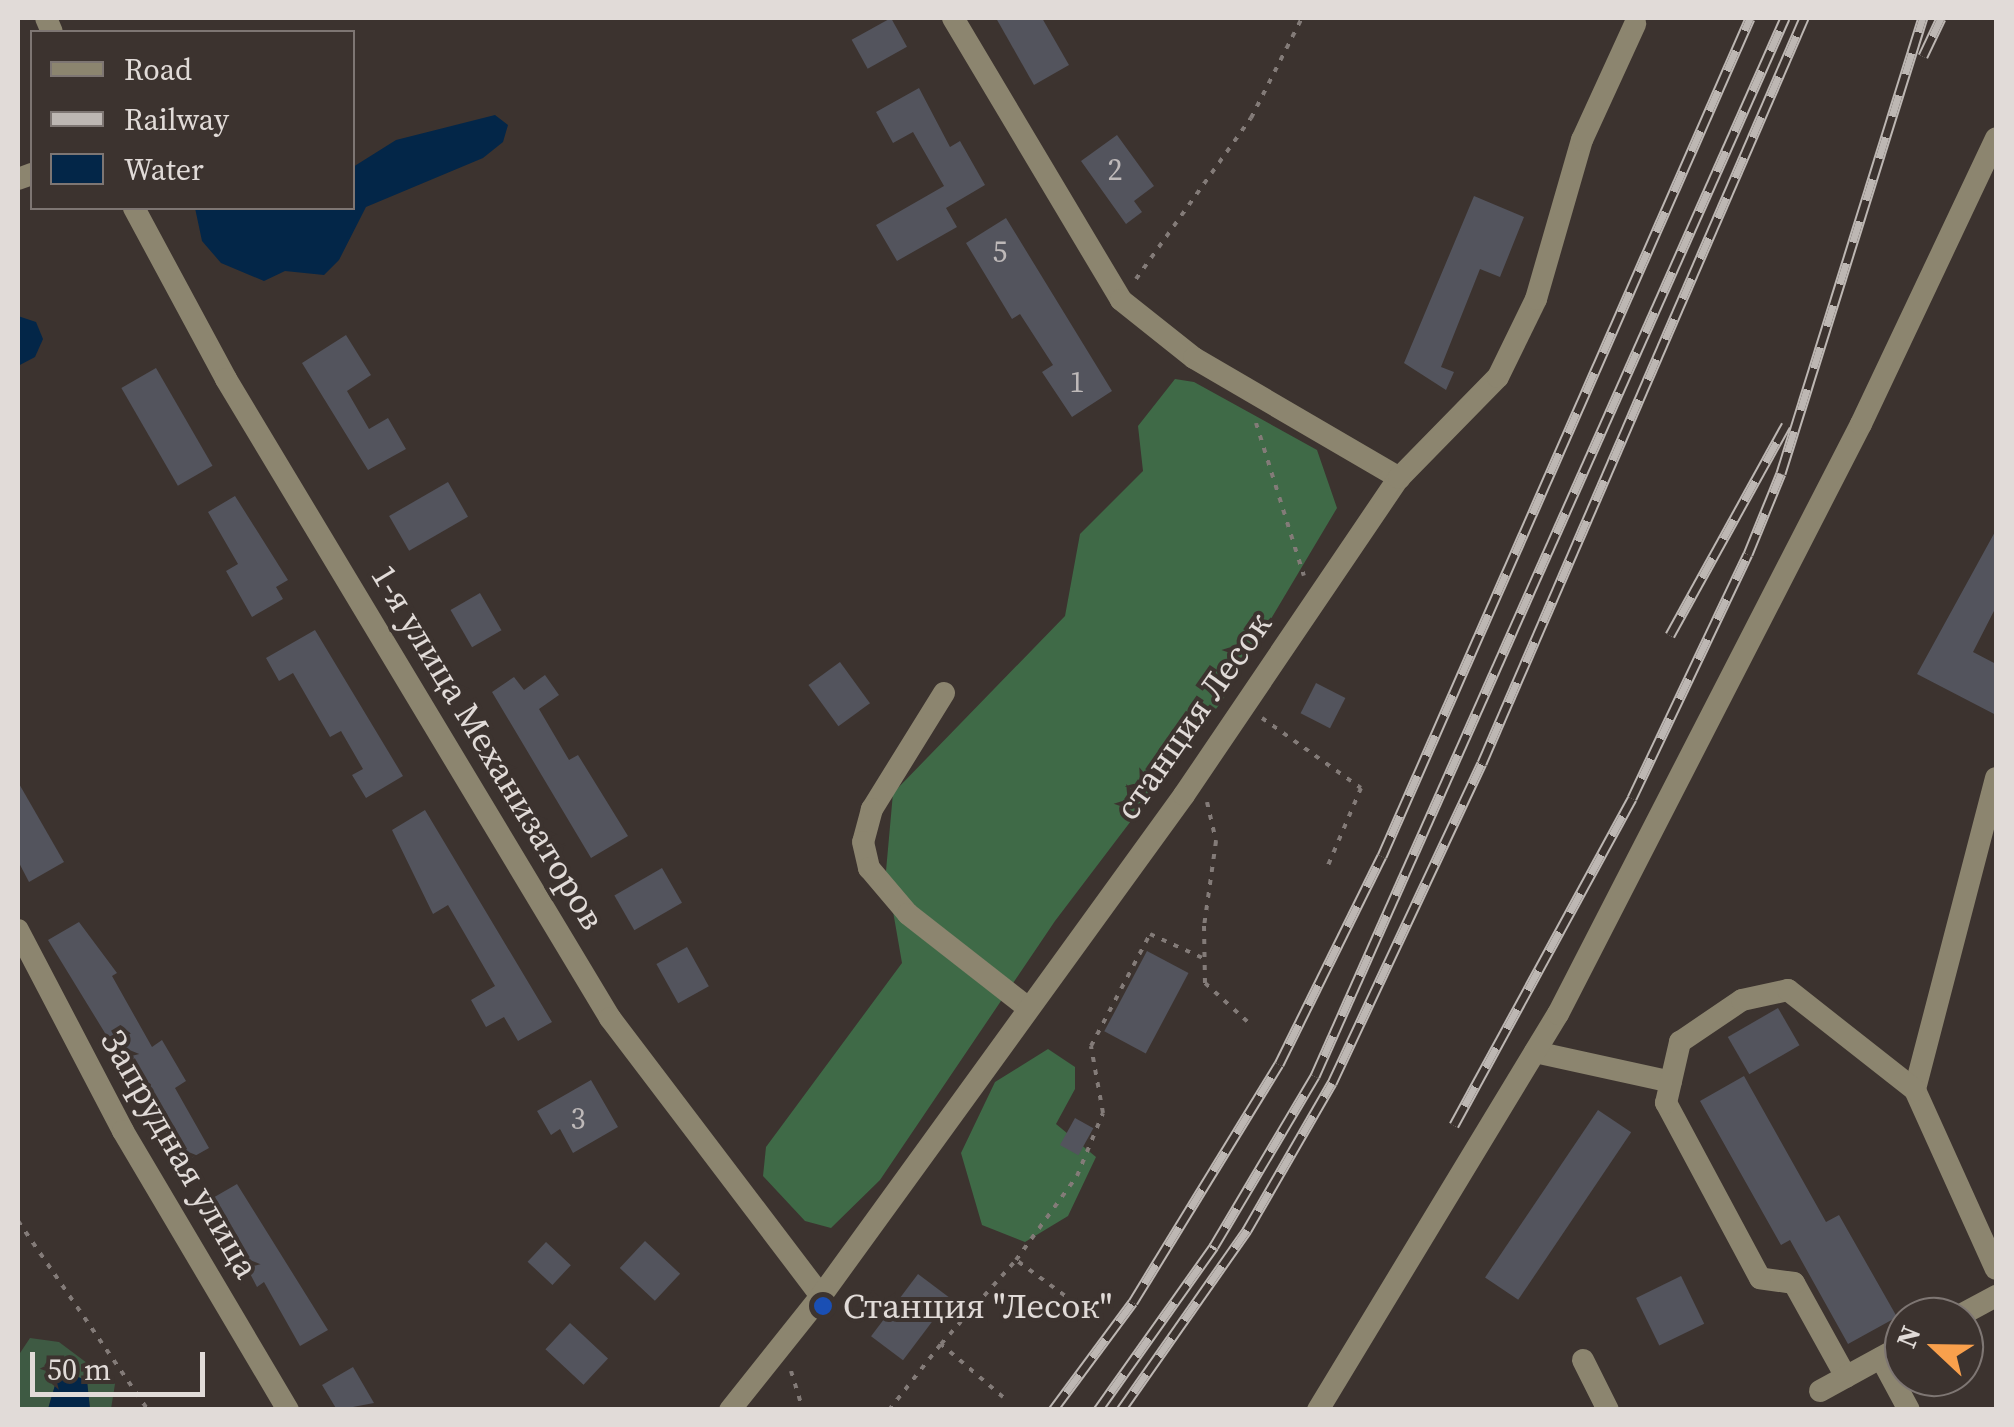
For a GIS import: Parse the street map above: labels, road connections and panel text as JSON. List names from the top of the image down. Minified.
{"streets":{"street":["станция Лесок","1-я улица Механизаторов","Запрудная улица"]},"crossings":[["станция Лесок","1-я улица Механизаторов"]],"places":["Станция \"Лесок\""],"house_numbers":["2","5","1","3"],"legend":["Road","Railway","Water"],"scale_bar":"50 m","north":"left"}
